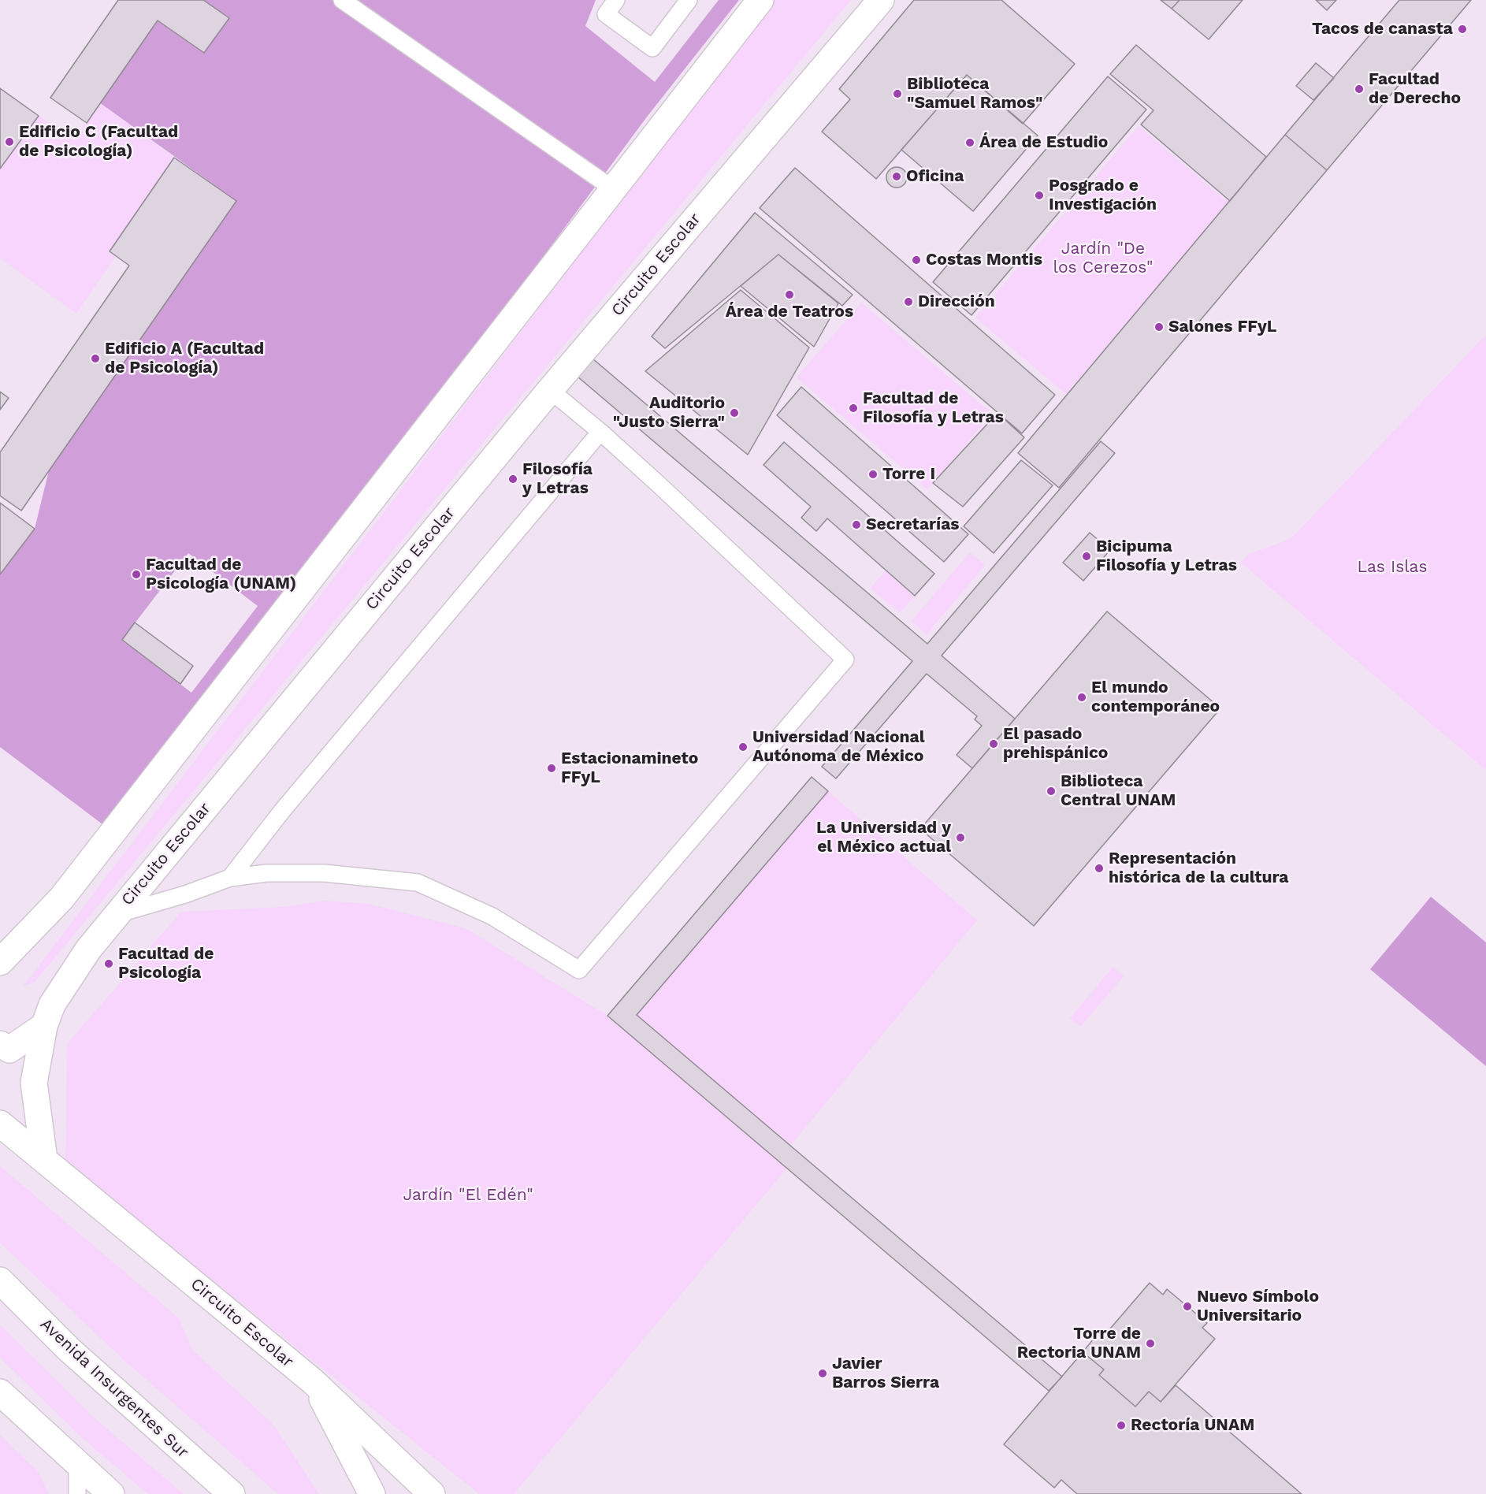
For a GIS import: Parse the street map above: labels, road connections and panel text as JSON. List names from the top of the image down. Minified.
{"streets":{"street":["Circuito Escolar","Avenida Insurgentes Sur"]},"parks":["Jardín \"De los Cerezos\"","Las Islas","Jardín \"El Edén\""],"places":["Tacos de canasta","Facultad de Derecho","Biblioteca \"Samuel Ramos\"","Edificio C (Facultad de Psicología)","Área de Estudio","Oficina","Posgrado e Investigación","Costas Montis","Área de Teatros","Dirección","Salones FFyL","Edificio A (Facultad de Psicología)","Facultad de Filosofía y Letras","Auditorio \"Justo Sierra\"","Torre I","Filosofía y Letras","Secretarías","Bicipuma Filosofía y Letras","Facultad de Psicología (UNAM)","El mundo contemporáneo","El pasado prehispánico","Universidad Nacional Autónoma de México","Estacionamineto FFyL","Biblioteca Central UNAM","La Universidad y el México actual","Representación histórica de la cultura","Facultad de Psicología","Nuevo Símbolo Universitario","Torre de Rectoria UNAM","Javier Barros Sierra","Rectoría UNAM"]}
